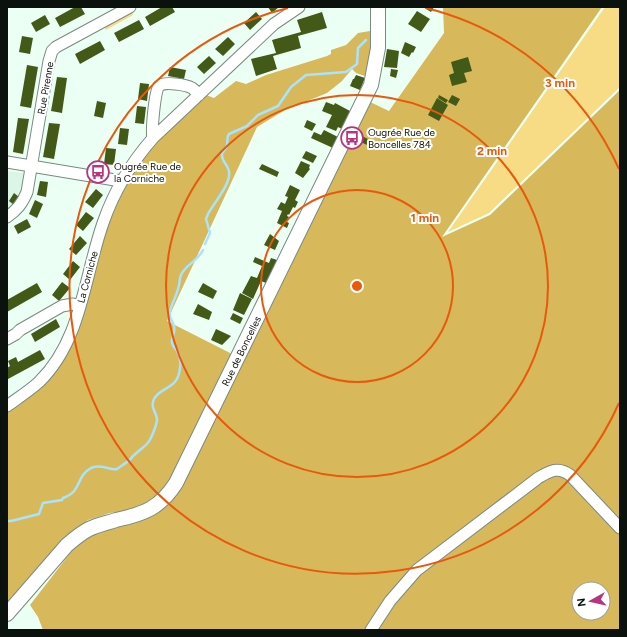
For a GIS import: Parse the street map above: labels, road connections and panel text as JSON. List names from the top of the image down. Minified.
{"streets":{"main road":["Rue de Boncelles"],"street":["Rue Pirenne","La Corniche"]},"places":{"bus stop":["Ougrée Rue de Boncelles 784","Ougrée Rue de la Corniche"]},"north":"left","rings":["3 min","2 min","1 min"]}
